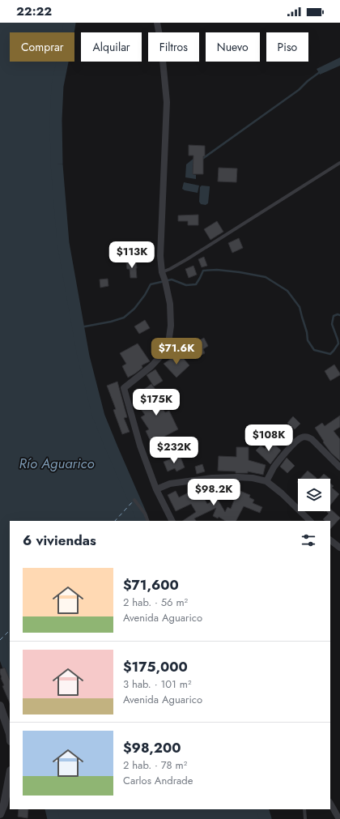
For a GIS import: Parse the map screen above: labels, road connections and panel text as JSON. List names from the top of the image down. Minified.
{"water":["Río Aguarico"],"page":{"status":"22:22","chip":["Comprar","Alquilar","Filtros","Nuevo","Piso"],"price":["$113K","$71.6K","$175K","$108K","$232K","$98.2K"],"heading":"6 viviendas","list":[{"name":"$71,600","note":"2 hab. · 56 m² · Avenida Aguarico"},{"name":"$175,000","note":"3 hab. · 101 m² · Avenida Aguarico"},{"name":"$98,200","note":"2 hab. · 78 m² · Carlos Andrade"}]}}
